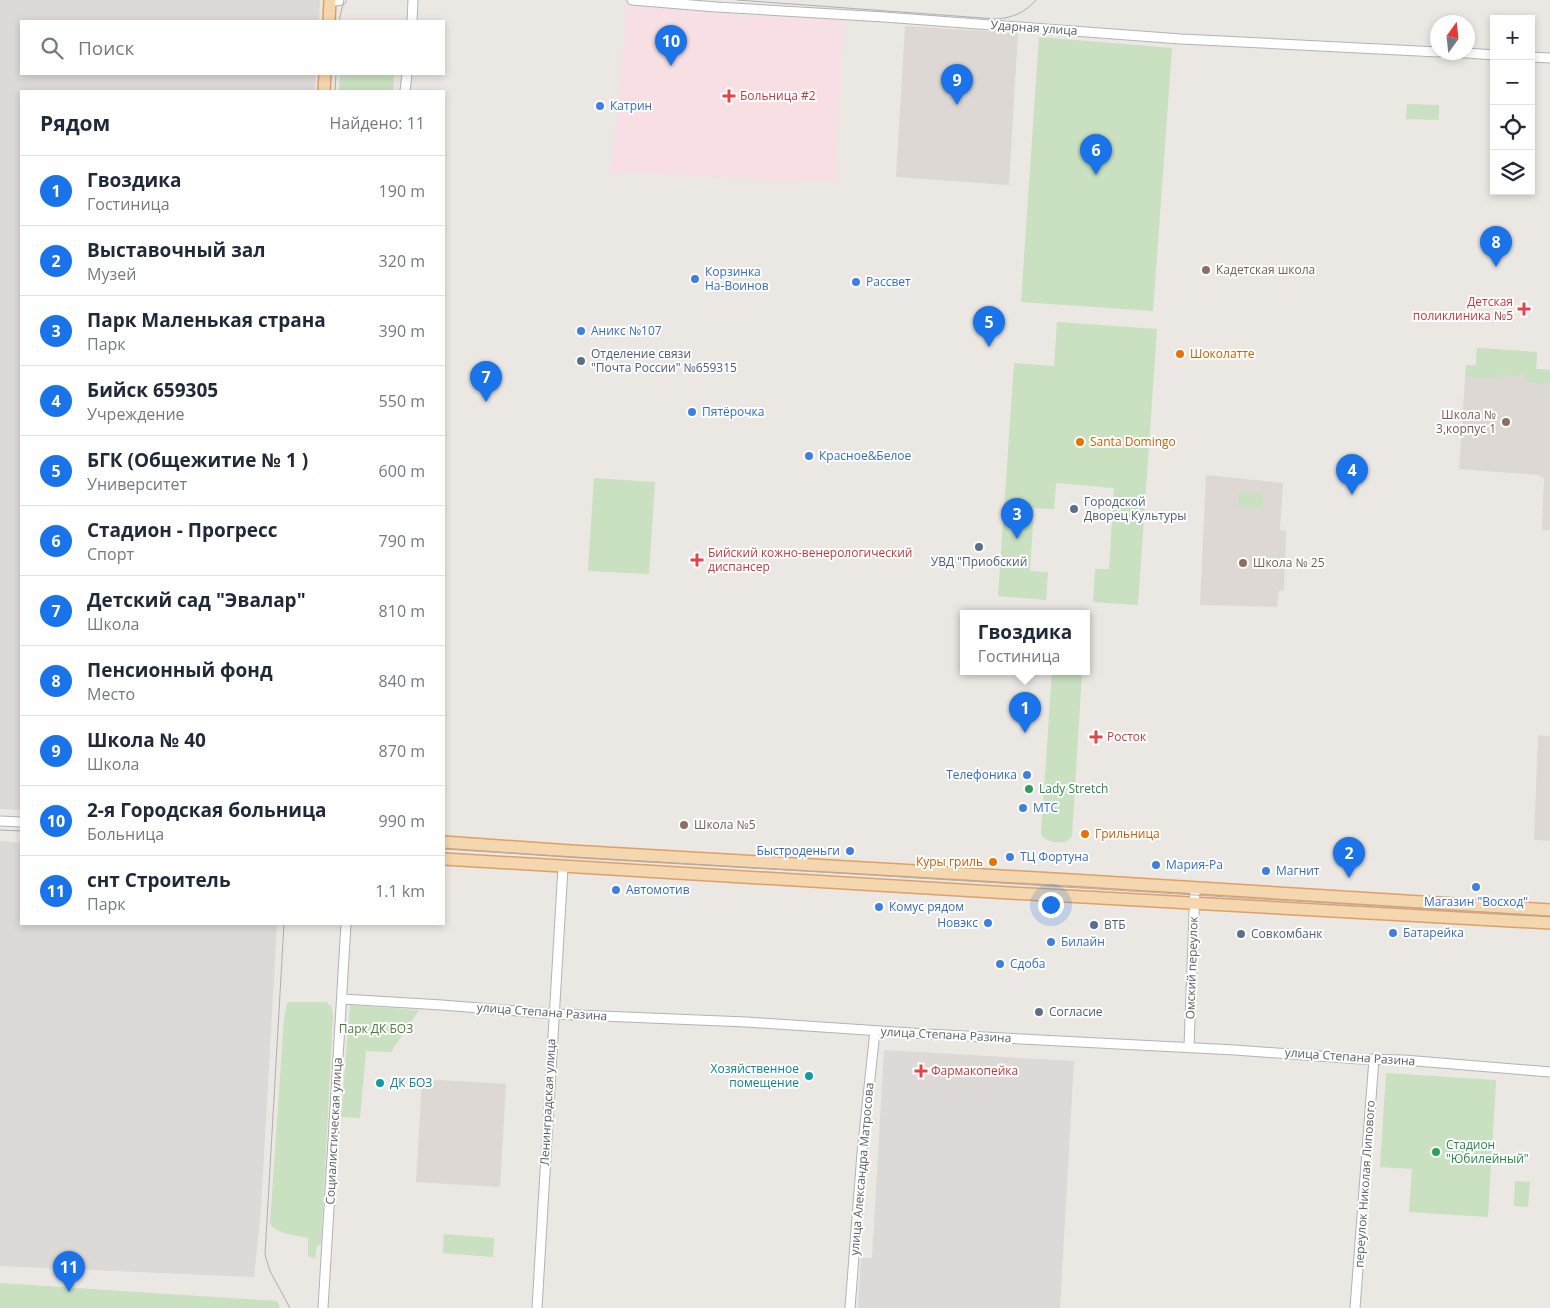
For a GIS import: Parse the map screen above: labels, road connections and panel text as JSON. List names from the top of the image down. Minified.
{"streets":{"street":["Ударная улица","Омский переулок","улица Степана Разина","Ленинградская улица","Социалистическая улица","улица Александра Матросова","переулок Николая Липового"]},"crossings":[["Омский переулок","улица Степана Разина"],["улица Степана Разина","Ленинградская улица"],["улица Степана Разина","Социалистическая улица"],["улица Степана Разина","улица Александра Матросова"],["улица Степана Разина","переулок Николая Липового"]],"parks":["Парк ДК БОЗ"],"places":{"health":["Больница #2","Детская поликлиника №5","Бийский кожно-венерологический диспансер","Росток","Фармакопейка"],"other":["Катрин","Кадетская школа","Корзинка На-Воинов","Рассвет","Аникс №107","Шоколатте","Отделение связи \"Почта России\" №659315","Пятёрочка","Школа № 3,корпус 1","Santa Domingo","Красное&Белое","Городской Дворец Культуры","УВД \"Приобский","Школа № 25","Телефоника","Lady Stretch","МТС","Школа №5","Грильница","Быстроденьги","ТЦ Фортуна","Куры гриль","Мария-Ра","Магнит","Магазин \"Восход\"","Автомотив","Комус рядом","Новэкс","ВТБ","Батарейка","Совкомбанк","Билайн","Сдоба","Согласие","Хозяйственное помещение","ДК БОЗ","Стадион \"Юбилейный\""]},"north":"top","page":{"map_buttons":["+","−"],"search":"Поиск","pins":["10","9","6","8","5","7","4","3","1","2","11"],"heading":["Рядом","Найдено: 11"],"list":[{"mark":"1","name":"Гвоздика","note":"Гостиница","value":"190 m"},{"mark":"2","name":"Выставочный зал","note":"Музей","value":"320 m"},{"mark":"3","name":"Парк Маленькая страна","note":"Парк","value":"390 m"},{"mark":"4","name":"Бийск 659305","note":"Учреждение","value":"550 m"},{"mark":"5","name":"БГК (Общежитие № 1 )","note":"Университет","value":"600 m"},{"mark":"6","name":"Стадион - Прогресс","note":"Спорт","value":"790 m"},{"mark":"7","name":"Детский сад \"Эвалар\"","note":"Школа","value":"810 m"},{"mark":"8","name":"Пенсионный фонд","note":"Место","value":"840 m"},{"mark":"9","name":"Школа № 40","note":"Школа","value":"870 m"},{"mark":"10","name":"2-я Городская больница","note":"Больница","value":"990 m"},{"mark":"11","name":"снт Строитель","note":"Парк","value":"1.1 km"}],"popup":["Гвоздика","Гостиница"]}}
